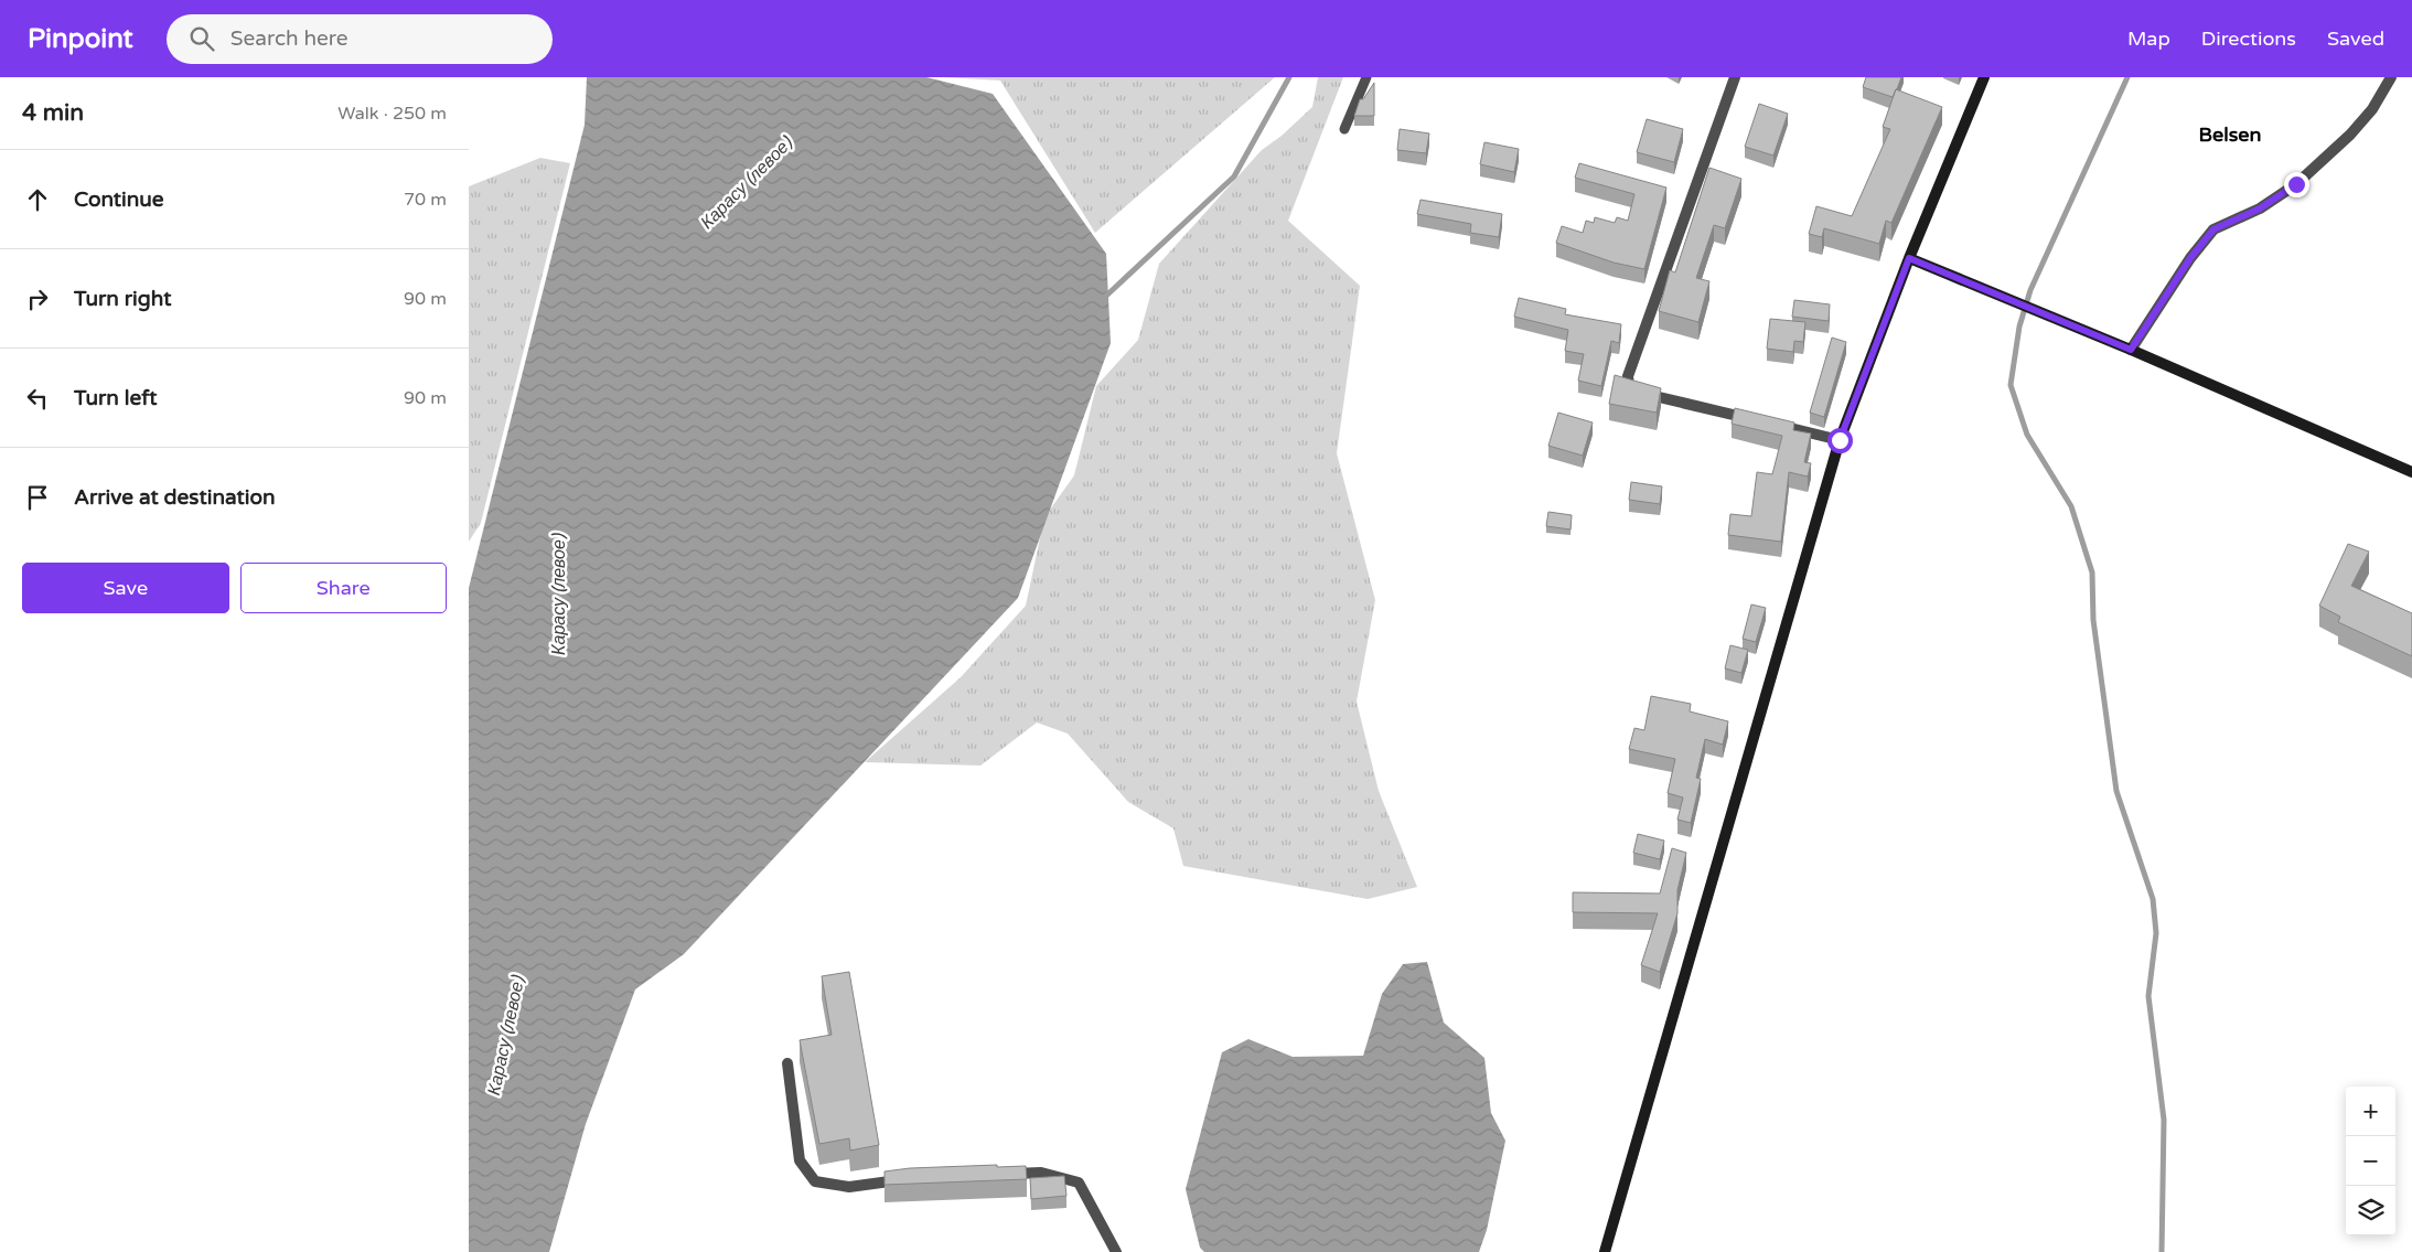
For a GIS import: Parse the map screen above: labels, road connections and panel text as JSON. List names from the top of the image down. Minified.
{"districts":["Belsen"],"water":["Карасу (левое)"],"page":{"header":"Pinpoint","search":"Search here","nav":["Map","Directions","Saved"],"heading":["4 min","Walk · 250 m"],"list":[["Continue","70 m"],["Turn right","90 m"],["Turn left","90 m"],"Arrive at destination"],"buttons":["Save","Share"],"map_buttons":["+","−"]}}
